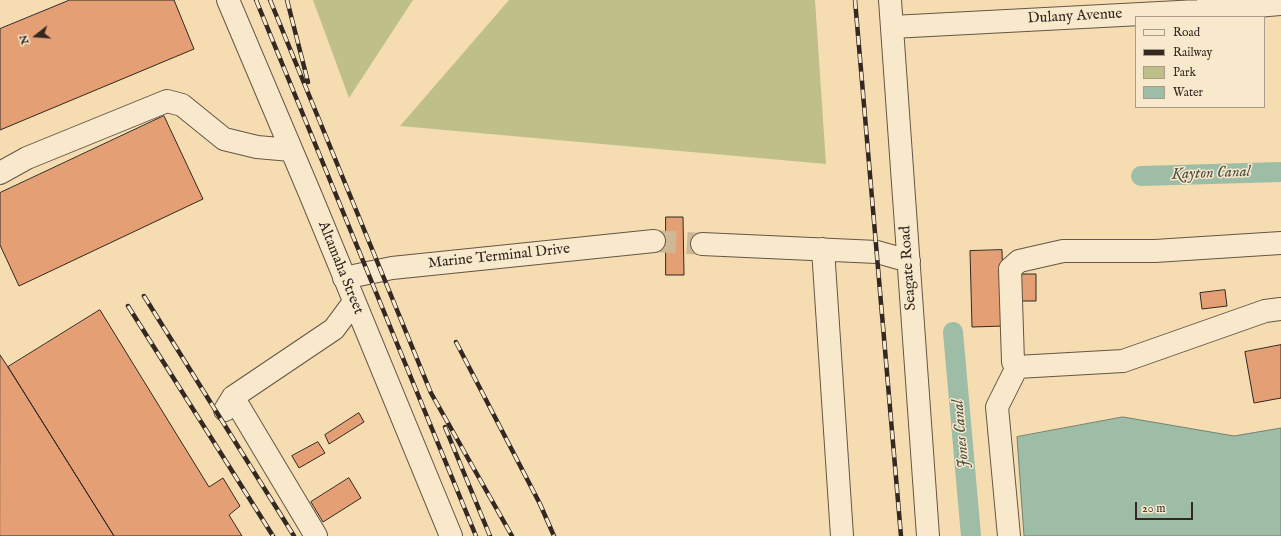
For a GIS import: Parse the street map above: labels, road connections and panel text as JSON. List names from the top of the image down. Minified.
{"streets":{"street":["Dulany Avenue","Marine Terminal Drive","Altamaha Street","Seagate Road"]},"crossings":[["Dulany Avenue","Seagate Road"],["Marine Terminal Drive","Altamaha Street"]],"water":["Kayton Canal","Jones Canal"],"legend":["Road","Railway","Park","Water"],"scale_bar":"20 m","north":"left"}
